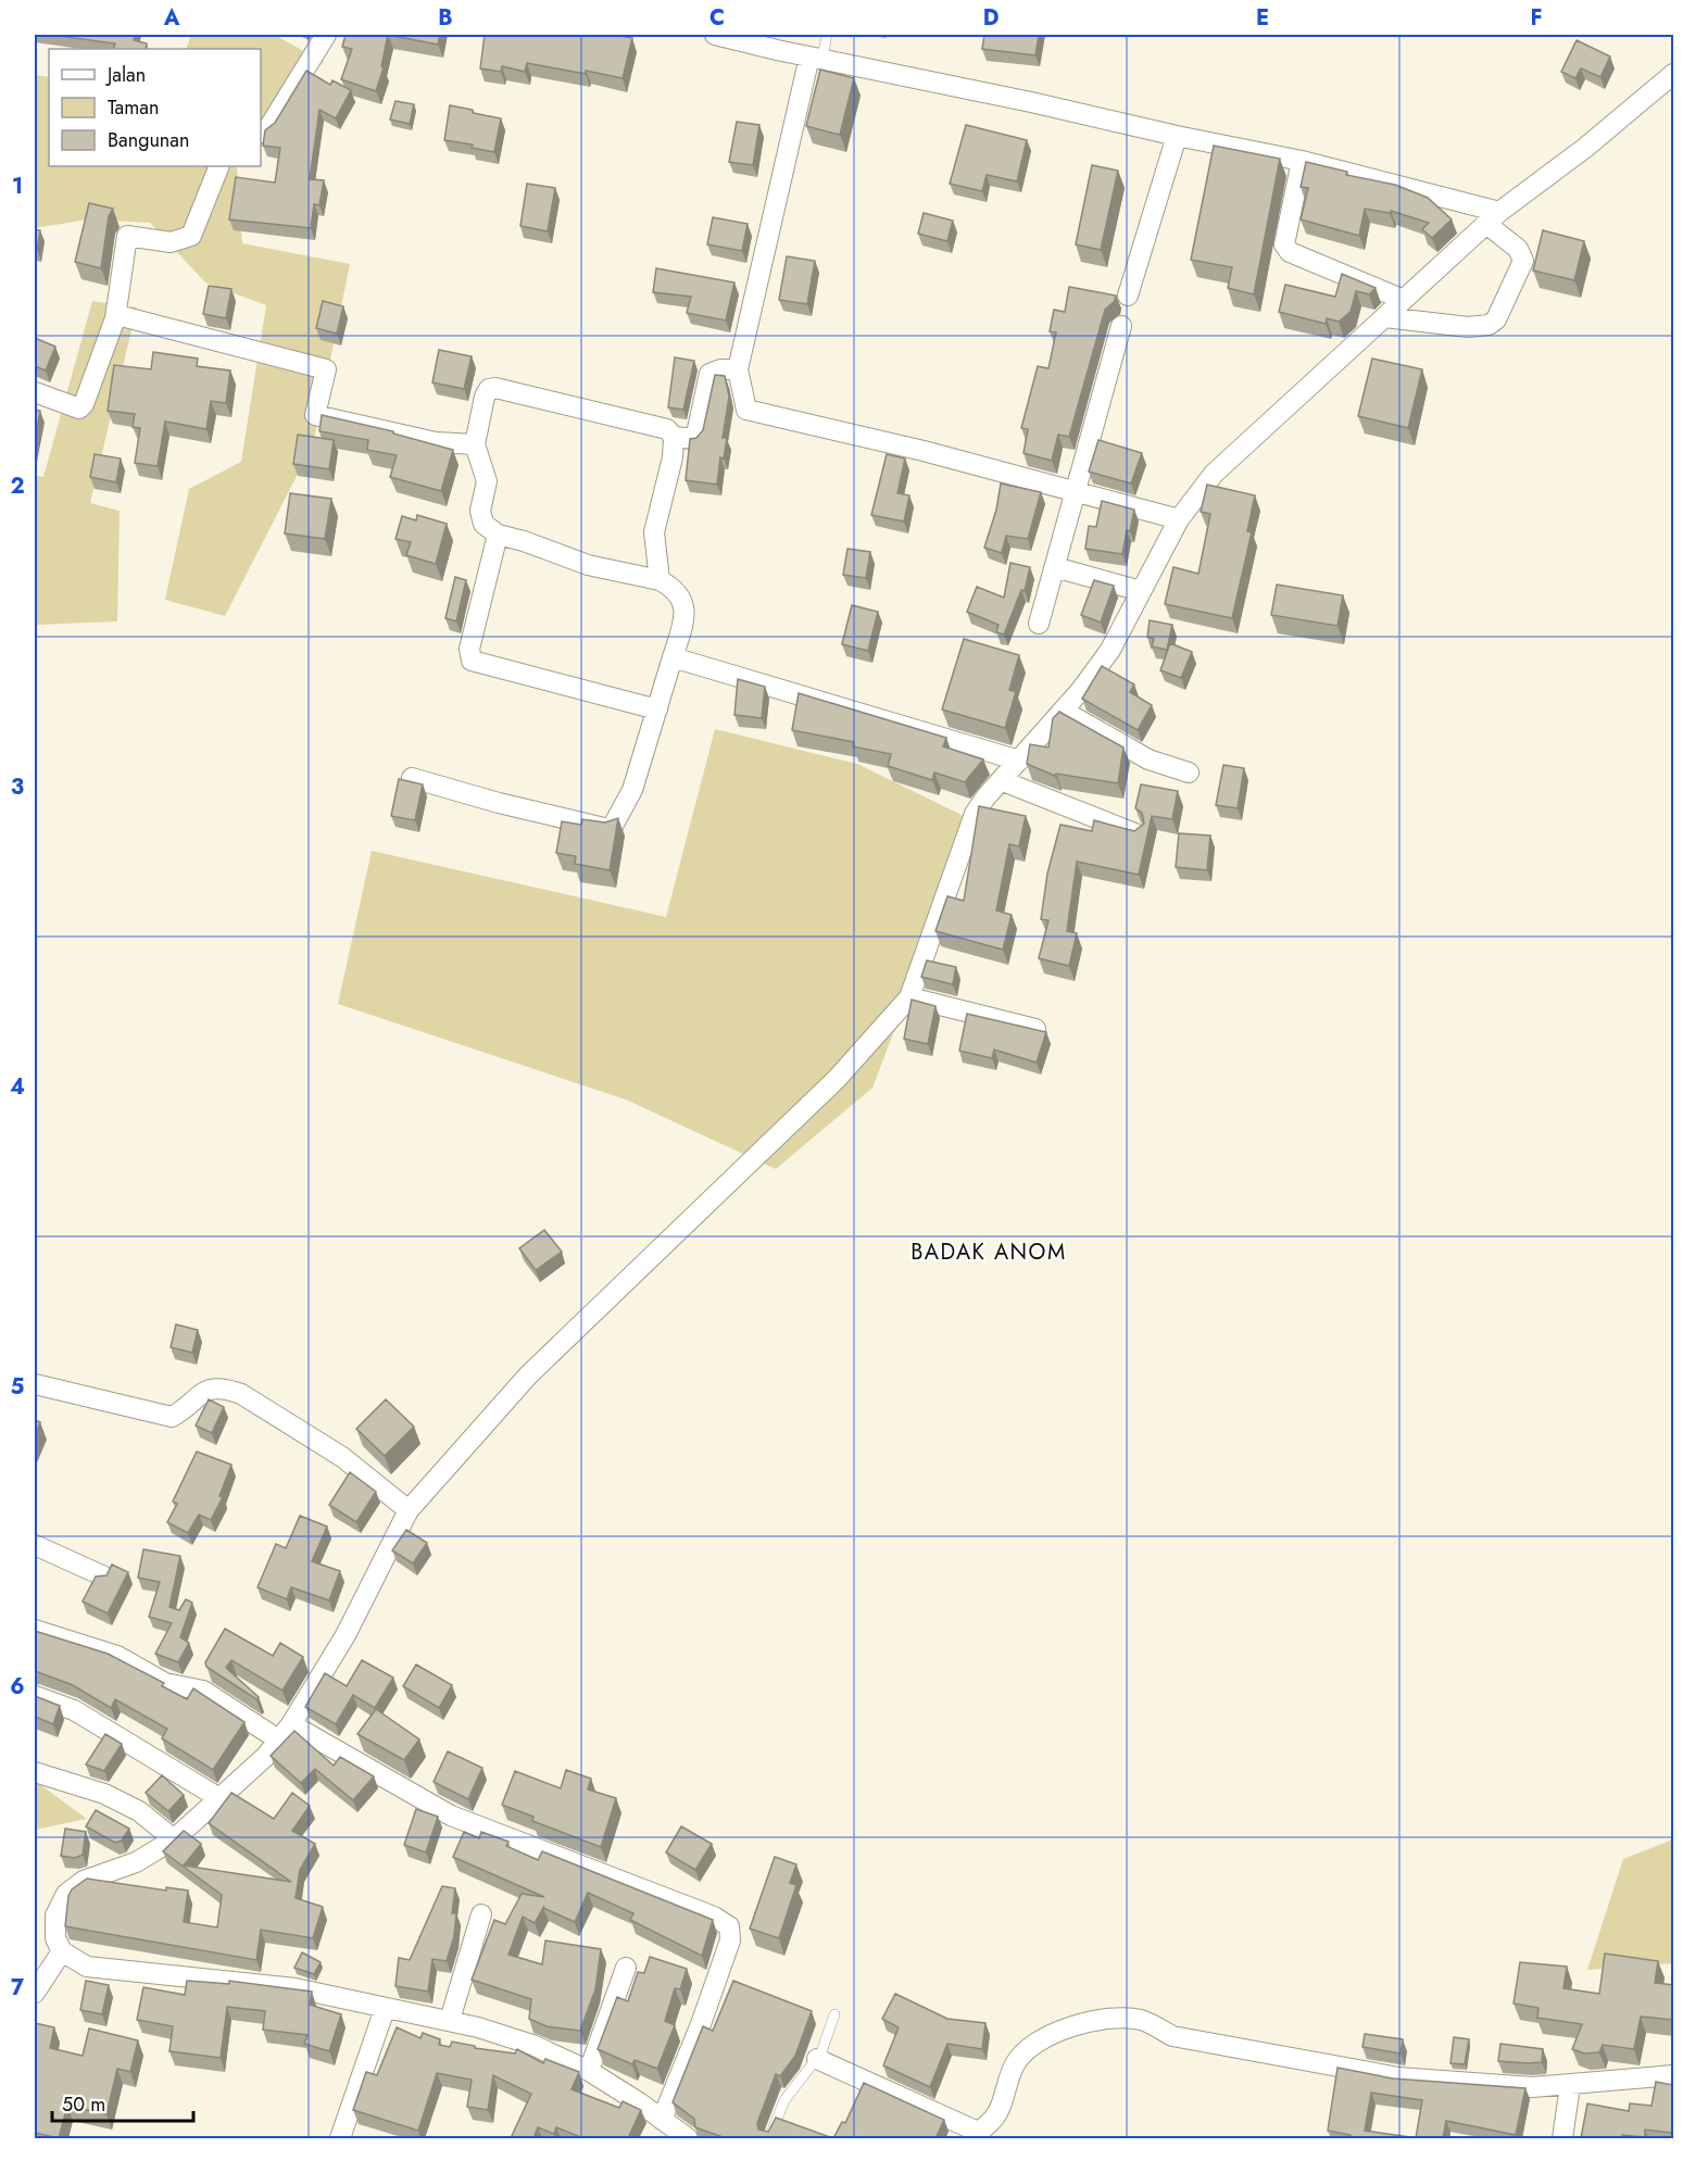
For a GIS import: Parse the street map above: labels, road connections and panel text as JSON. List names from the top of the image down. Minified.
{"districts":["BADAK ANOM"],"legend":["Jalan","Taman","Bangunan"],"scale_bar":"50 m","grid":{"columns":["A","B","C","D","E","F"],"rows":["1","2","3","4","5","6","7"]}}
